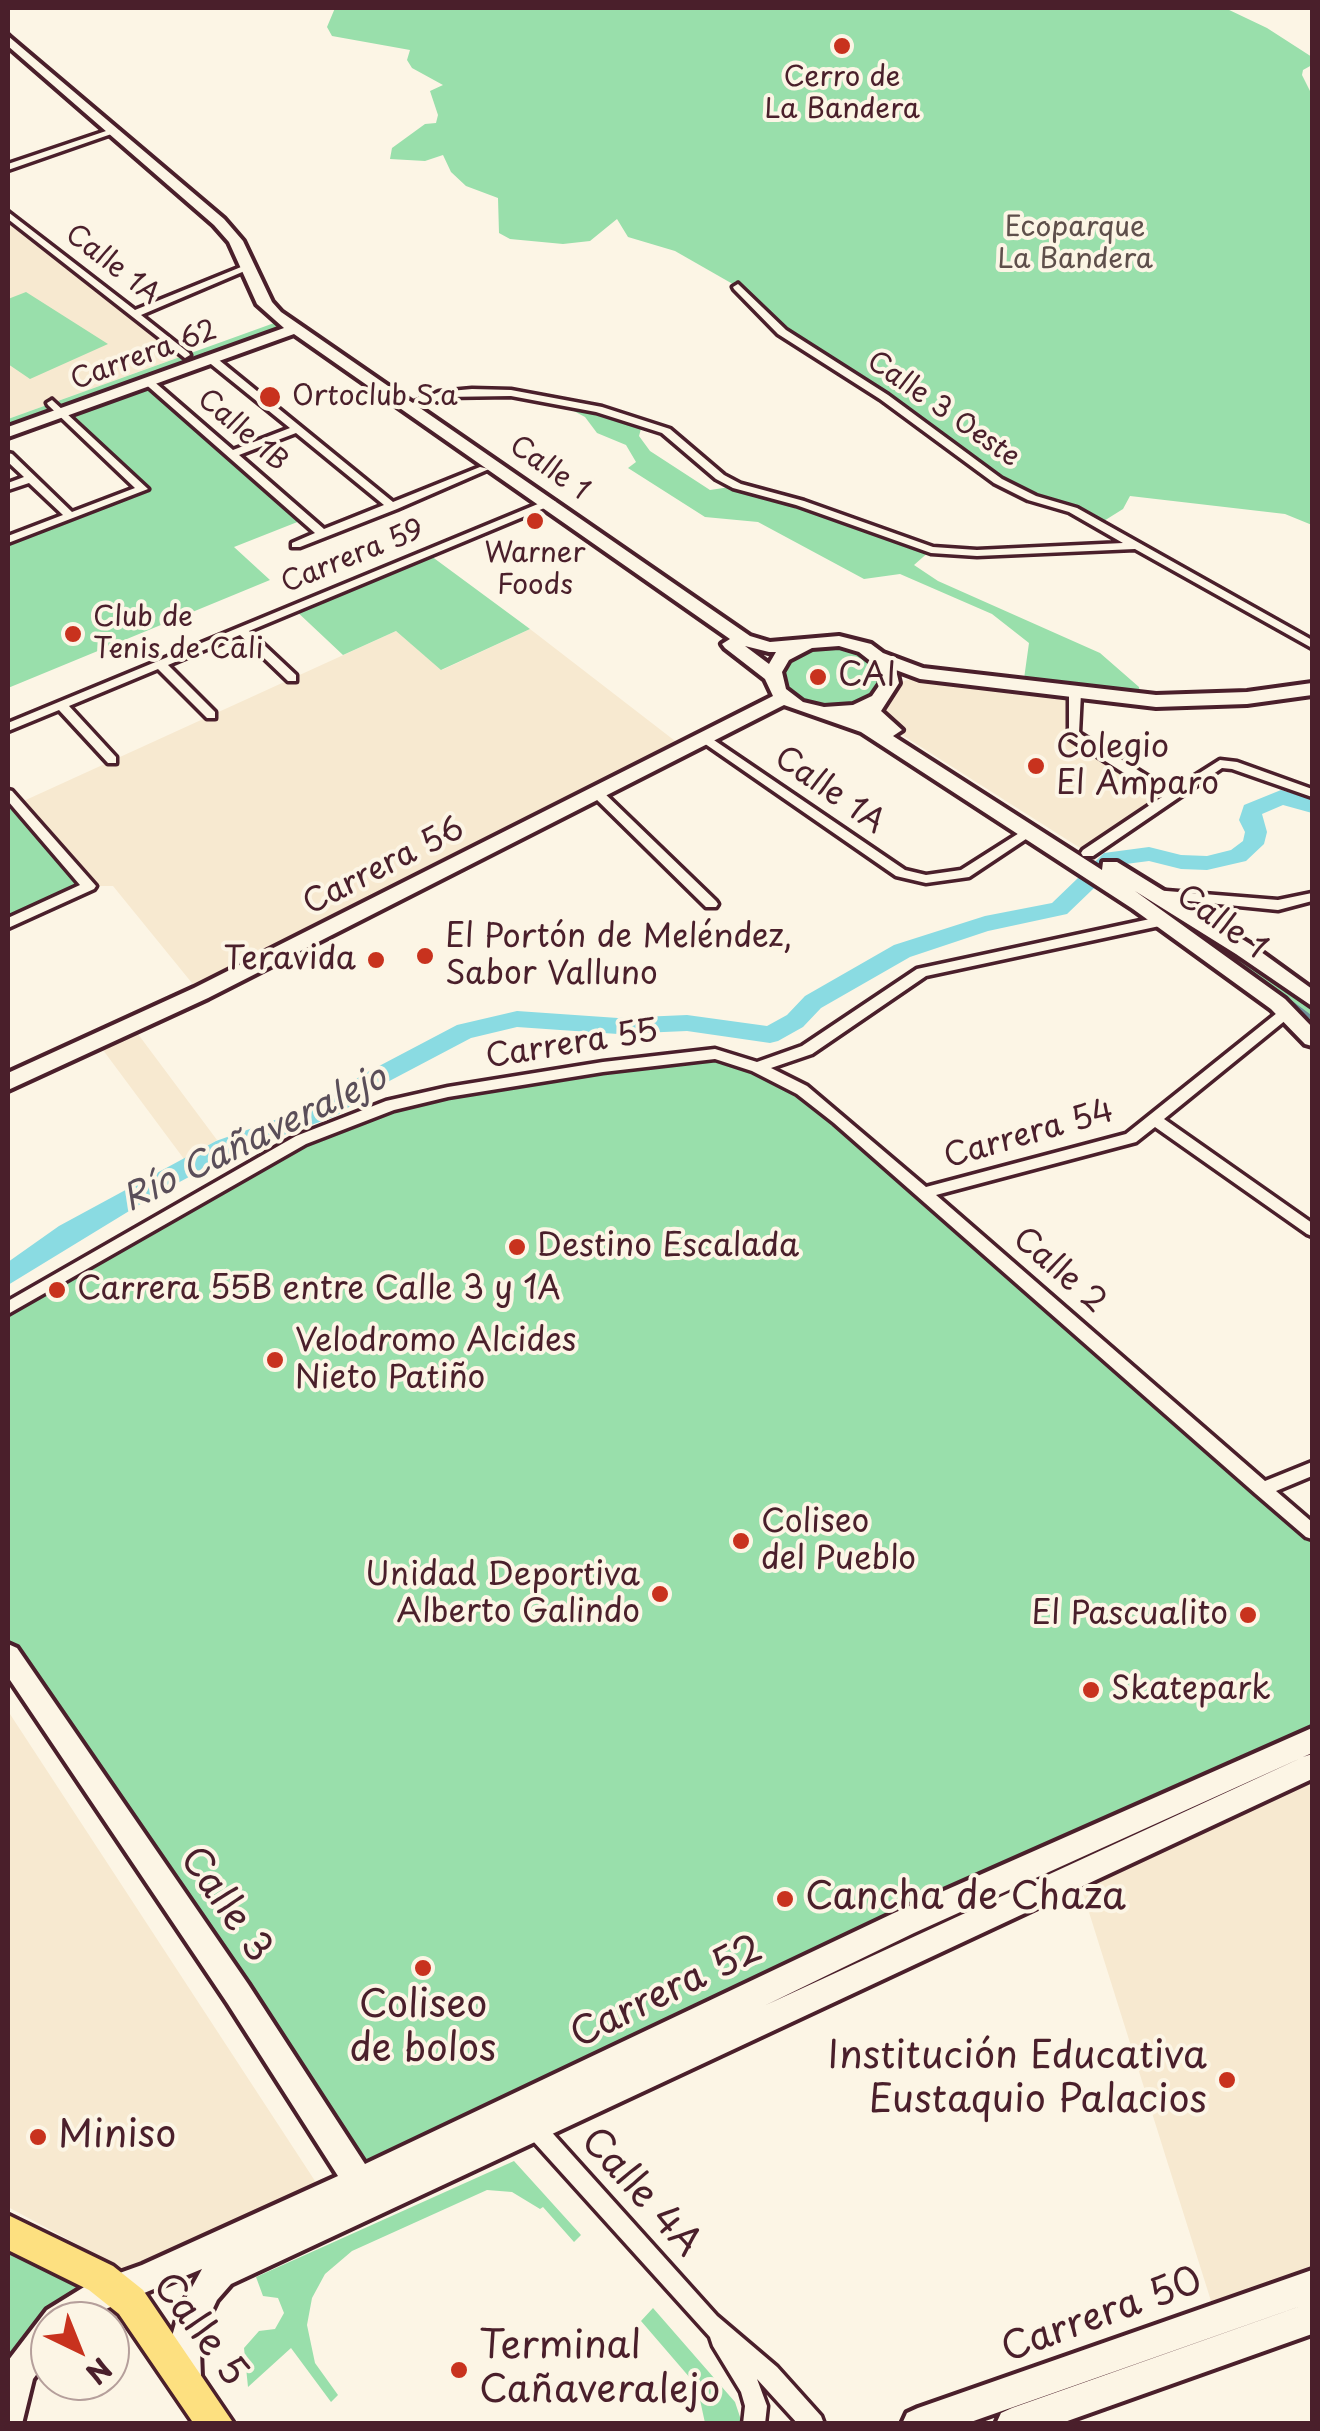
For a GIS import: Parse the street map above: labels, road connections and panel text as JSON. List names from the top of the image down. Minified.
{"streets":{"main road":["Carrera 62","Calle 1","Carrera 56","Calle 3","Carrera 52","Carrera 50","Calle 5"],"street":["Calle 1A","Calle 3 Oeste","Calle 1B","Carrera 59","Carrera 55","Carrera 54","Calle 2","Calle 4A"]},"crossings":[["Calle 1A","Carrera 62"],["Calle 1A","Calle 1"],["Calle 1A","Carrera 56"],["Carrera 62","Calle 1B"],["Carrera 62","Calle 1"],["Calle 1","Carrera 59"],["Calle 1","Carrera 56"],["Calle 1","Carrera 54"],["Carrera 55","Calle 2"],["Carrera 54","Calle 2"],["Calle 3","Carrera 52"],["Carrera 52","Calle 4A"],["Carrera 52","Calle 5"]],"water":["Río Cañaveralejo"],"parks":["Ecoparque La Bandera"],"places":["Cerro de La Bandera","Ortoclub S.a","Warner Foods","Club de Tenis de Cali","CAI","Colegio El Amparo","El Portón de Meléndez, Sabor Valluno","Teravida","Destino Escalada","Carrera 55B entre Calle 3 y 1A","Velodromo Alcides Nieto Patiño","Coliseo del Pueblo","Unidad Deportiva Alberto Galindo","El Pascualito","Skatepark","Cancha de Chaza","Coliseo de bolos","Institución Educativa Eustaquio Palacios","Miniso","Terminal Cañaveralejo"],"north":"bottom right"}
